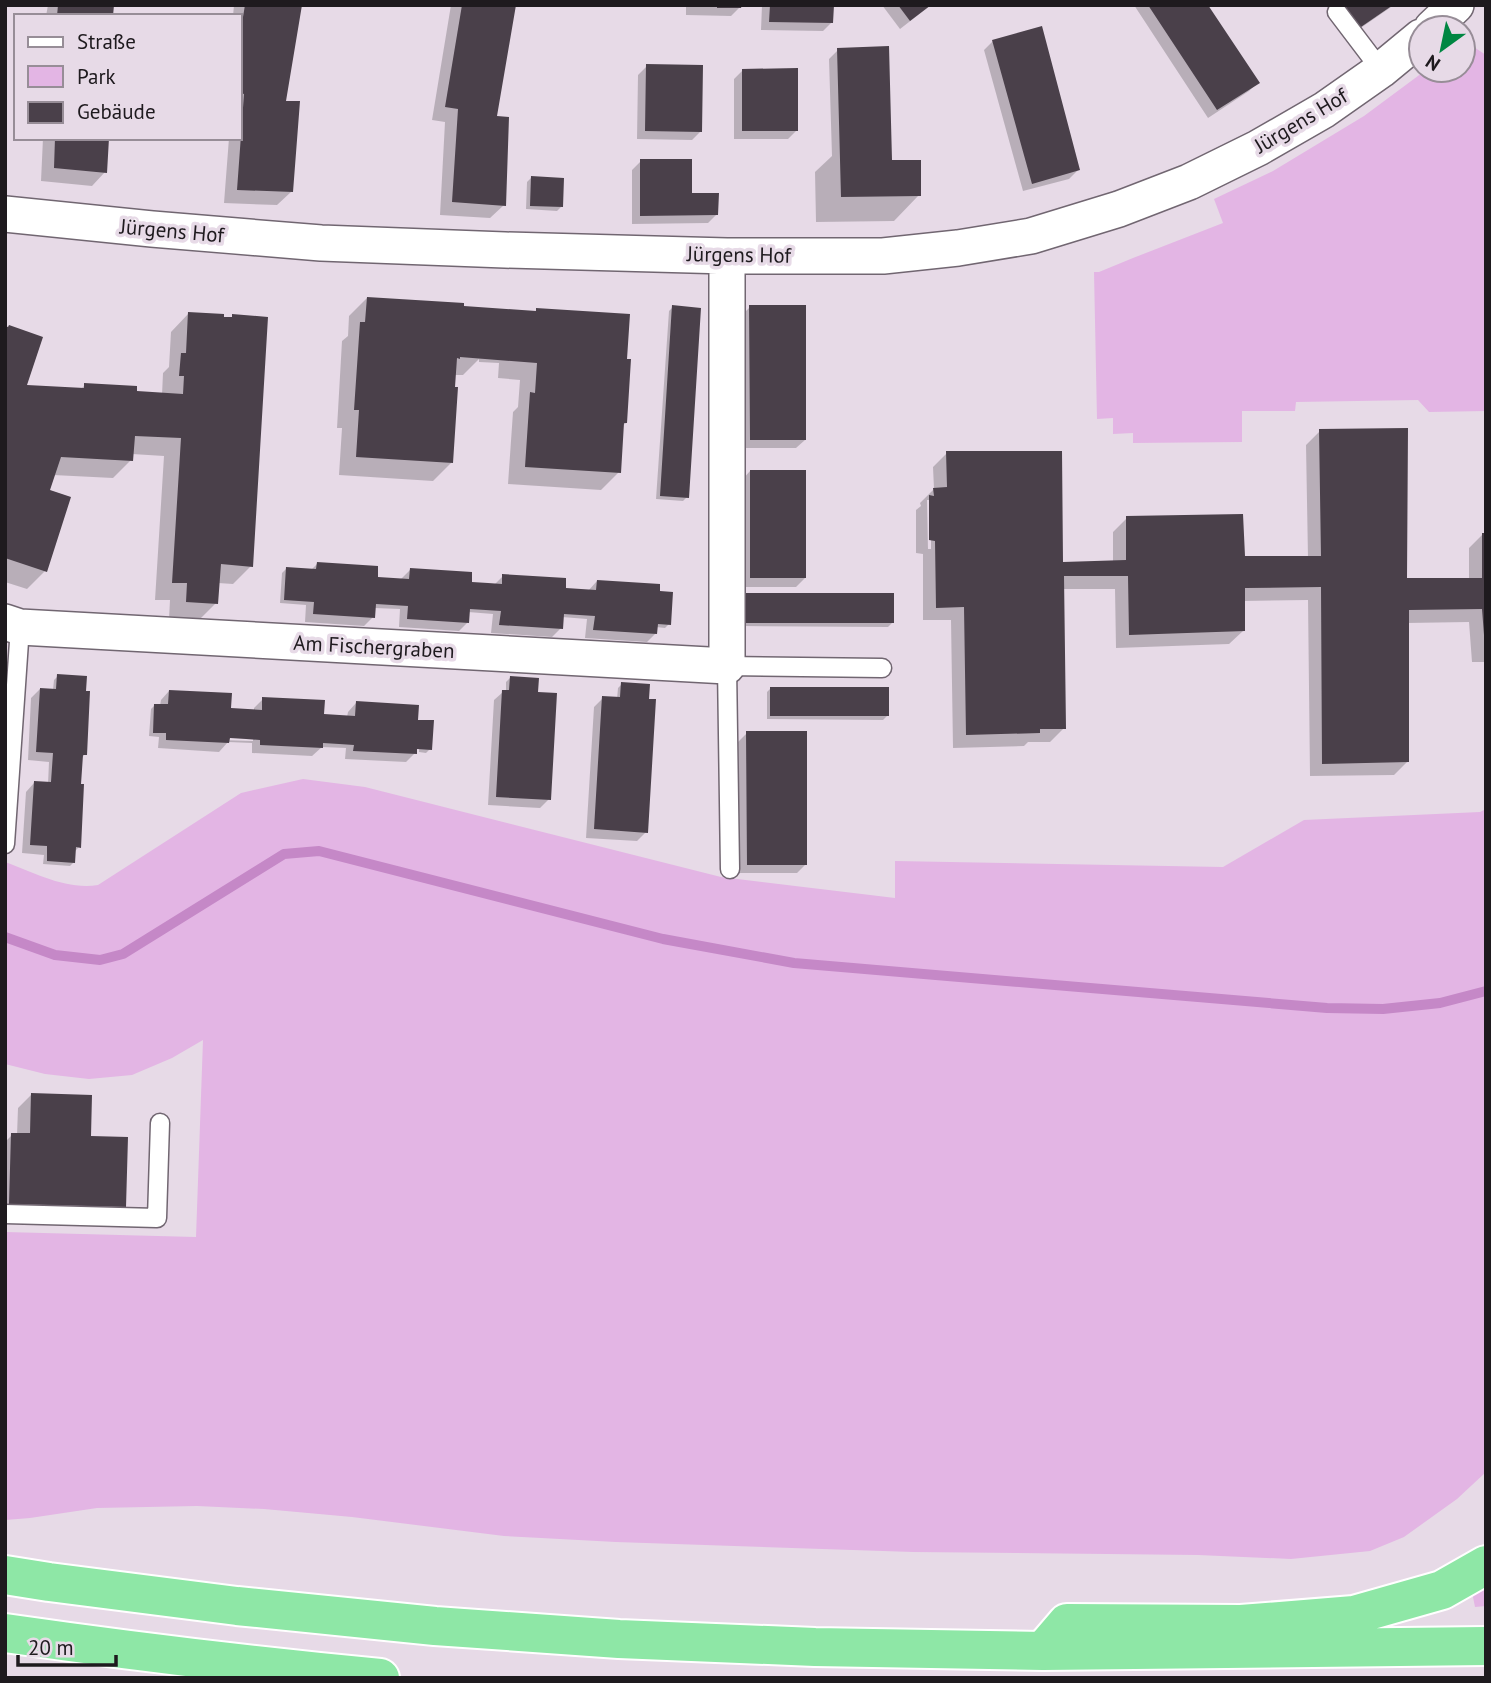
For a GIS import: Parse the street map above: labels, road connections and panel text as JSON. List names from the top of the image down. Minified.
{"streets":{"street":["Jürgens Hof","Am Fischergraben"]},"legend":["Straße","Park","Gebäude"],"scale_bar":"20 m","north":"bottom left"}
